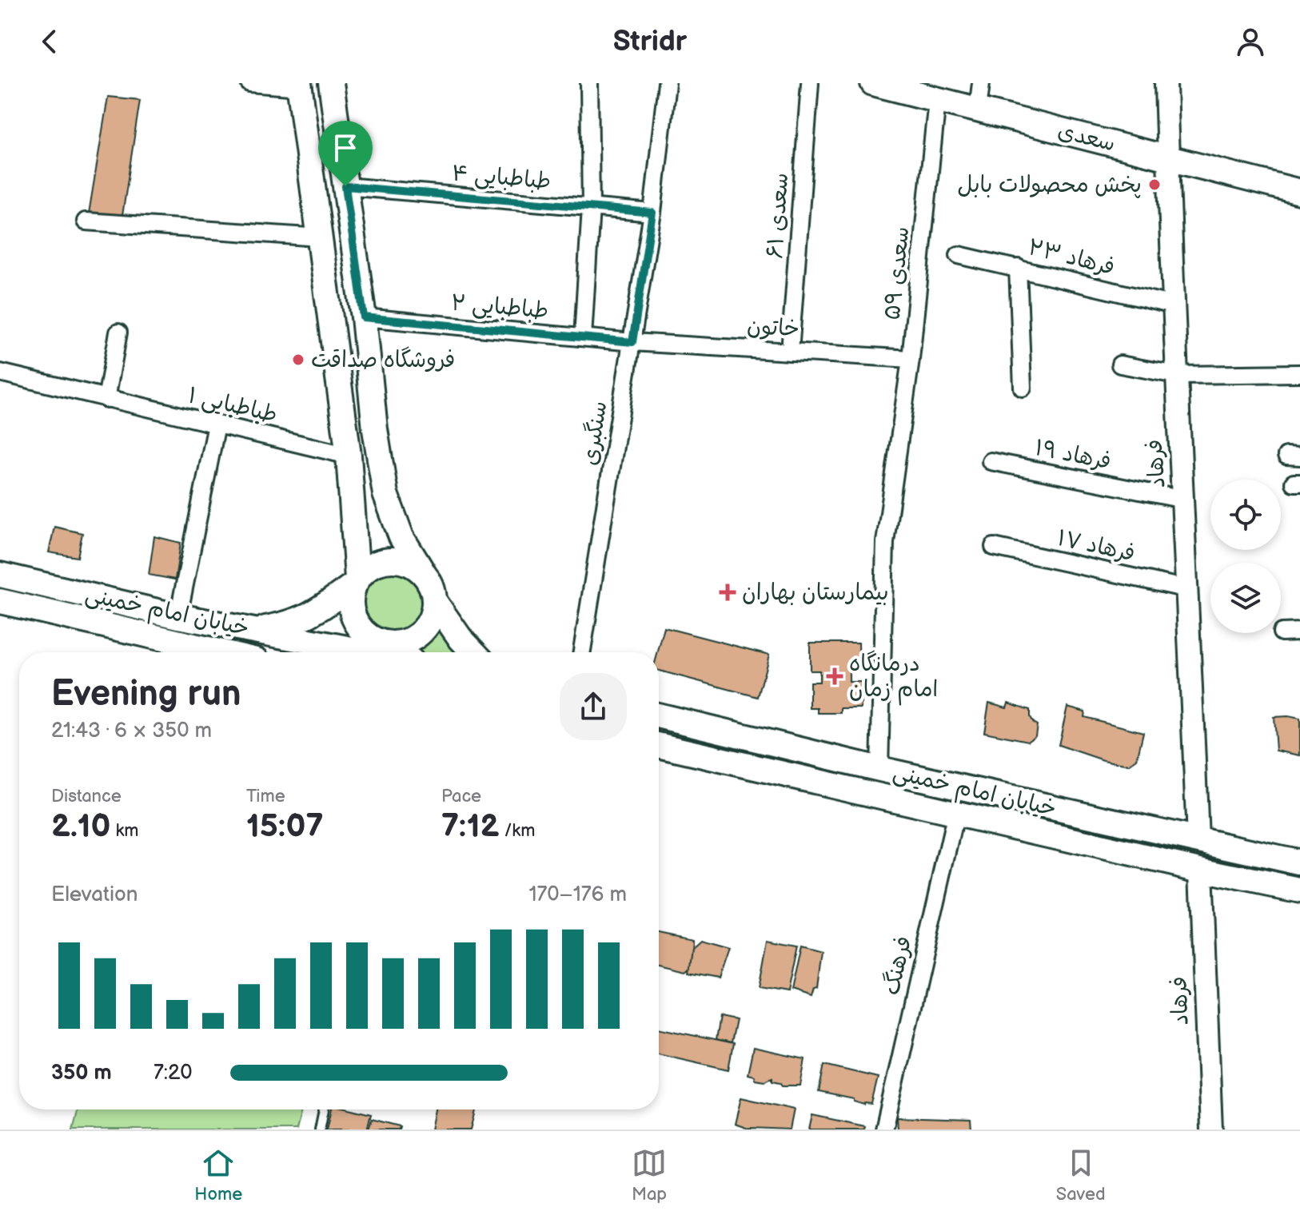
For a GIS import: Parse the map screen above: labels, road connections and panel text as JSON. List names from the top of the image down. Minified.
{"streets":{"main road":["سعدی","خیابان امام خمینی"],"street":["طباطبایی ۴","سعدی ۶۱","فرهاد ۲۳","سعدی ۵۹","طباطبایی ۲","خاتون","طباطبایی ۱","سنگبری","فرهاد ۱۹","فرهاد","فرهاد ۱۷","فرهنگ"]},"crossings":[["سعدی","سعدی ۵۹"],["سعدی","فرهاد"],["طباطبایی ۴","سنگبری"],["سعدی ۶۱","خاتون"],["فرهاد ۲۳","فرهاد"],["سعدی ۵۹","خاتون"],["سعدی ۵۹","خیابان امام خمینی"],["طباطبایی ۲","خاتون"],["طباطبایی ۲","سنگبری"],["خاتون","سنگبری"],["فرهاد ۱۹","فرهاد"],["فرهاد","فرهاد ۱۷"],["فرهاد","خیابان امام خمینی"],["خیابان امام خمینی","فرهنگ"]],"places":{"other":["پخش محصولات بابل","فروشگاه صداقت"],"health":["بیمارستان بهاران","درمانگاه امام زمان"]},"page":{"header":"Stridr","heading":["Evening run","21:43 · 6 × 350 m"],"stats":[["Distance","2.10 km"],["Time","15:07"],["Pace","7:12 /km"]],"chart":["Elevation","170–176 m"],"list":[{"name":"350 m","note":"7:20"}],"tabs":["Home","Map","Saved"]}}
